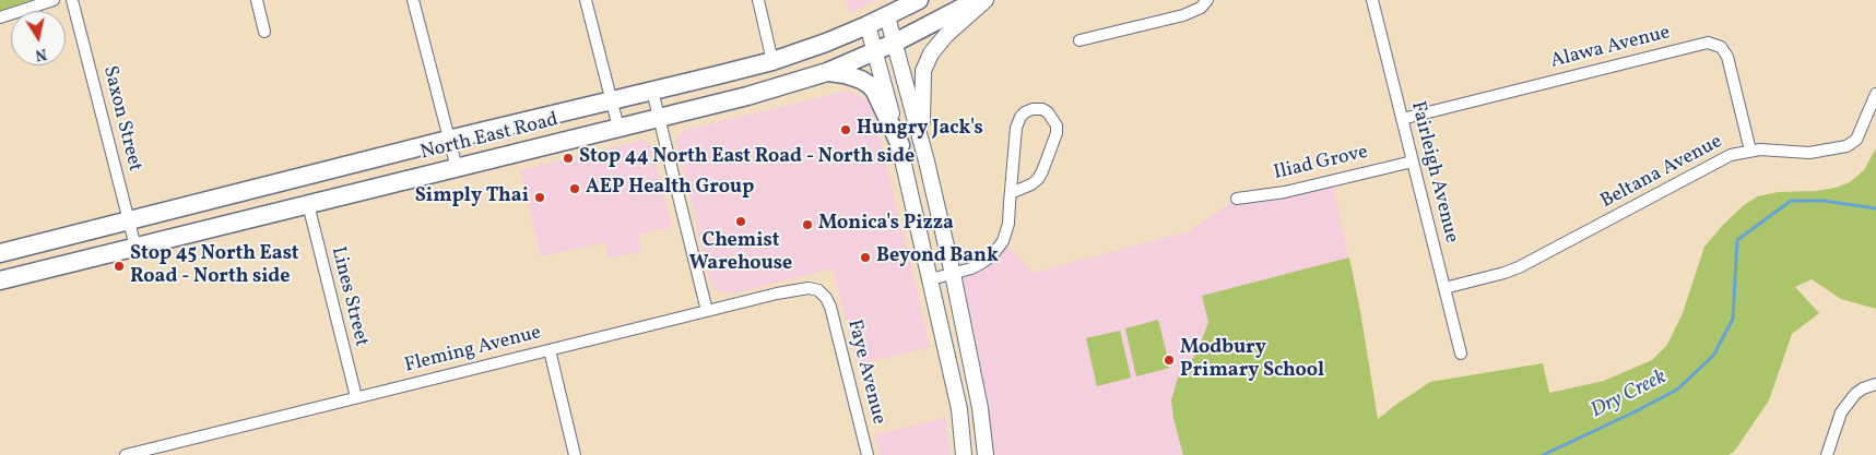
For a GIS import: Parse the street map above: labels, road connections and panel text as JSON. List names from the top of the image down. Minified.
{"streets":{"main road":["North East Road"],"street":["Alawa Avenue","Saxon Street","Iliad Grove","Fairleigh Avenue","Beltana Avenue","Lines Street","Fleming Avenue","Faye Avenue"]},"crossings":[["Alawa Avenue","Fairleigh Avenue"],["Alawa Avenue","Beltana Avenue"],["Saxon Street","North East Road"],["North East Road","Lines Street"],["Iliad Grove","Fairleigh Avenue"],["Fairleigh Avenue","Beltana Avenue"],["Lines Street","Fleming Avenue"],["Fleming Avenue","Faye Avenue"]],"water":["Dry Creek"],"places":["Hungry Jack's","Stop 44 North East Road - North side","AEP Health Group","Simply Thai","Chemist Warehouse","Monica's Pizza","Beyond Bank","Stop 45 North East Road - North side","Modbury Primary School"],"north":"bottom"}
